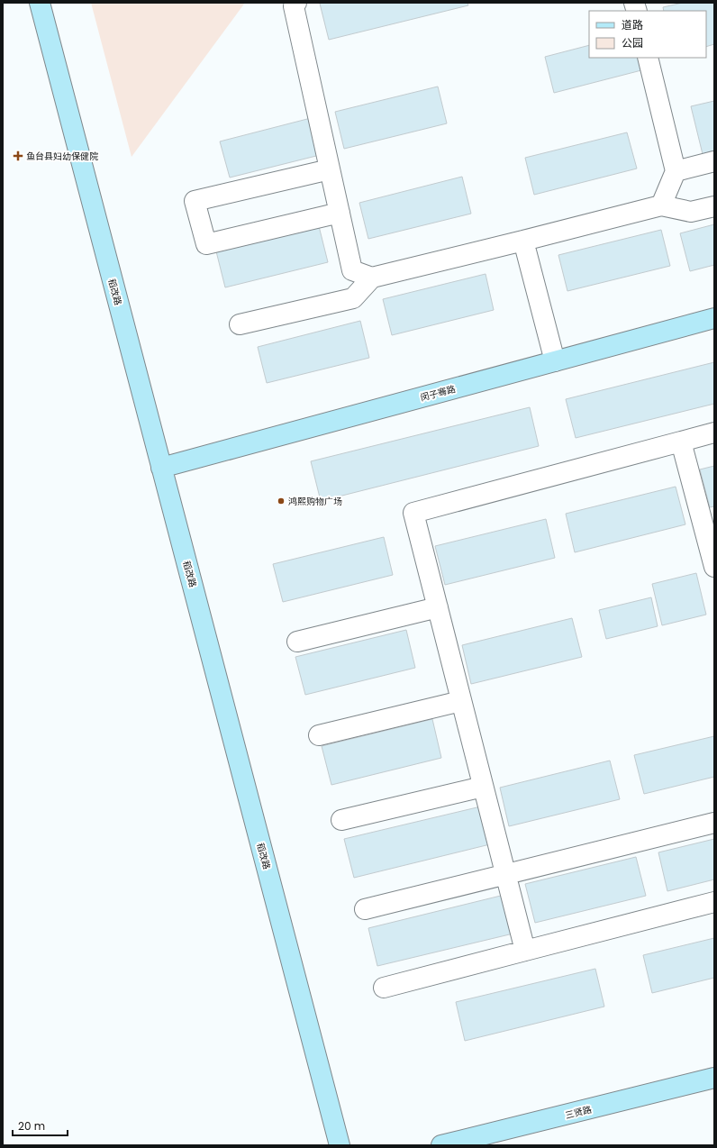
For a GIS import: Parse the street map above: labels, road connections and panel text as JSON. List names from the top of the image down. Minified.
{"streets":{"main road":["稻改路","闵子骞路","三贤路"]},"crossings":[["稻改路","闵子骞路"]],"places":{"health":["鱼台县妇幼保健院"],"other":["鸿熙购物广场"]},"legend":["道路","公园"],"scale_bar":"20 m"}
